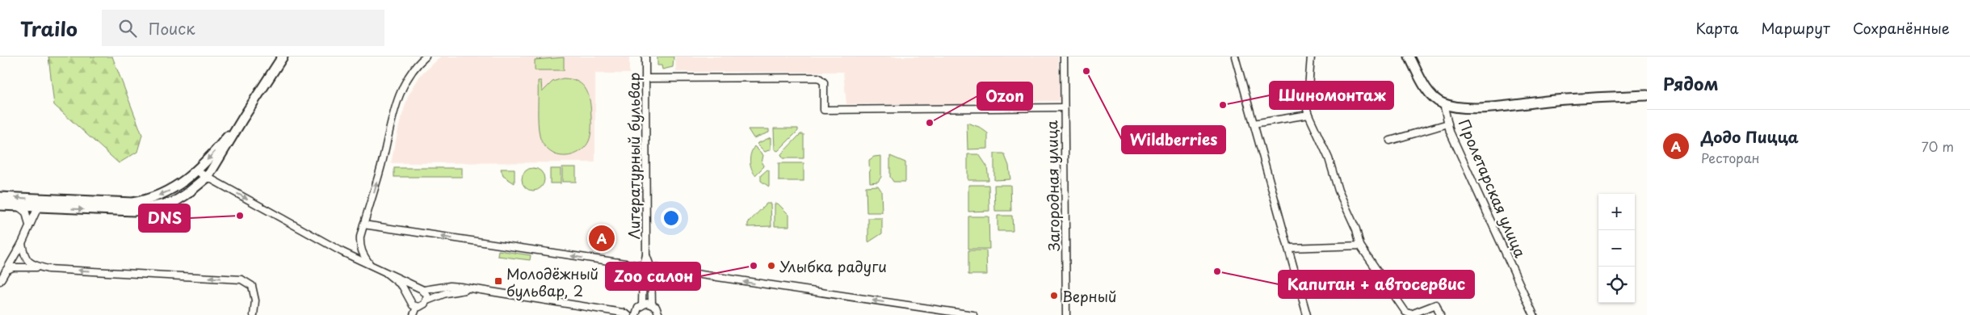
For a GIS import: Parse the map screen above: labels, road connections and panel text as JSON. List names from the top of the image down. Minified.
{"streets":{"street":["Литературный бульвар","Загородная улица","Пролетарская улица"]},"places":{"other":["Wildberries","Шиномонтаж","Ozon","DNS","Zoo салон","Улыбка радуги","Капитан + автосервис","Верный"],"transit":["Молодёжный бульвар, 2"]},"page":{"header":"Trailo","search":"Поиск","nav":["Карта","Маршрут","Сохранённые"],"heading":"Рядом","list":[{"mark":"A","name":"Додо Пицца","note":"Ресторан","value":"70 m"}],"map_buttons":["+","−"],"pins":"A"}}
